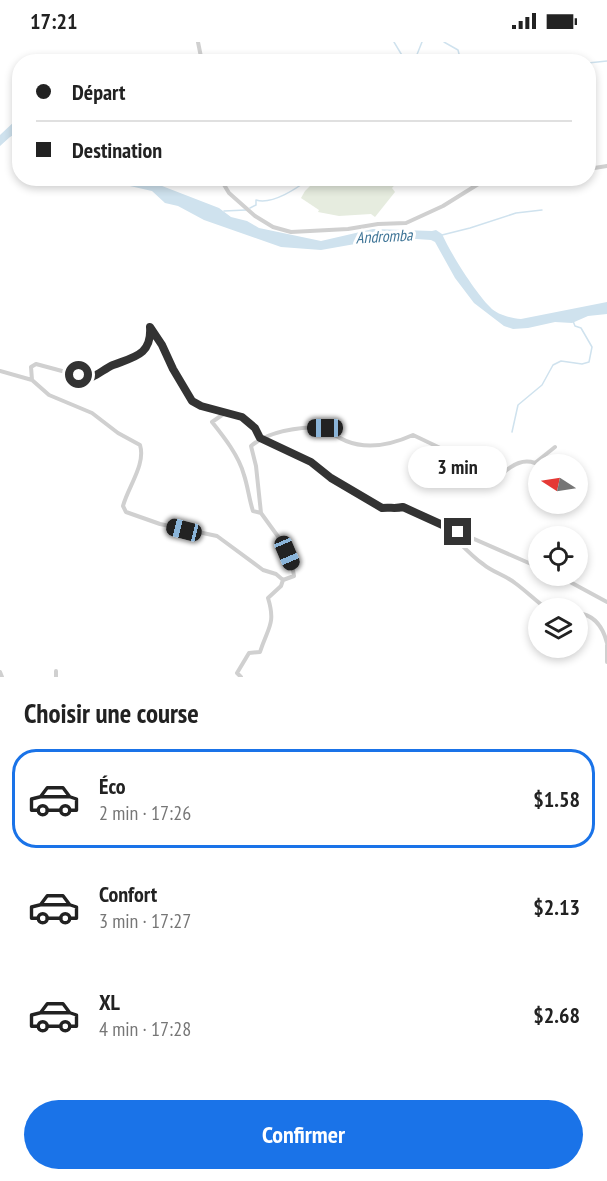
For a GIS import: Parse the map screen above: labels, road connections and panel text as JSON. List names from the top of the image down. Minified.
{"water":["Andromba"],"north":"left","page":{"status":"17:21","banner":["Départ","Destination"],"bubble":"3 min","heading":"Choisir une course","list":[{"name":"Éco","note":"2 min · 17:26","value":"$1.58"},{"name":"Confort","note":"3 min · 17:27","value":"$2.13"},{"name":"XL","note":"4 min · 17:28","value":"$2.68"}],"buttons":"Confirmer"}}
